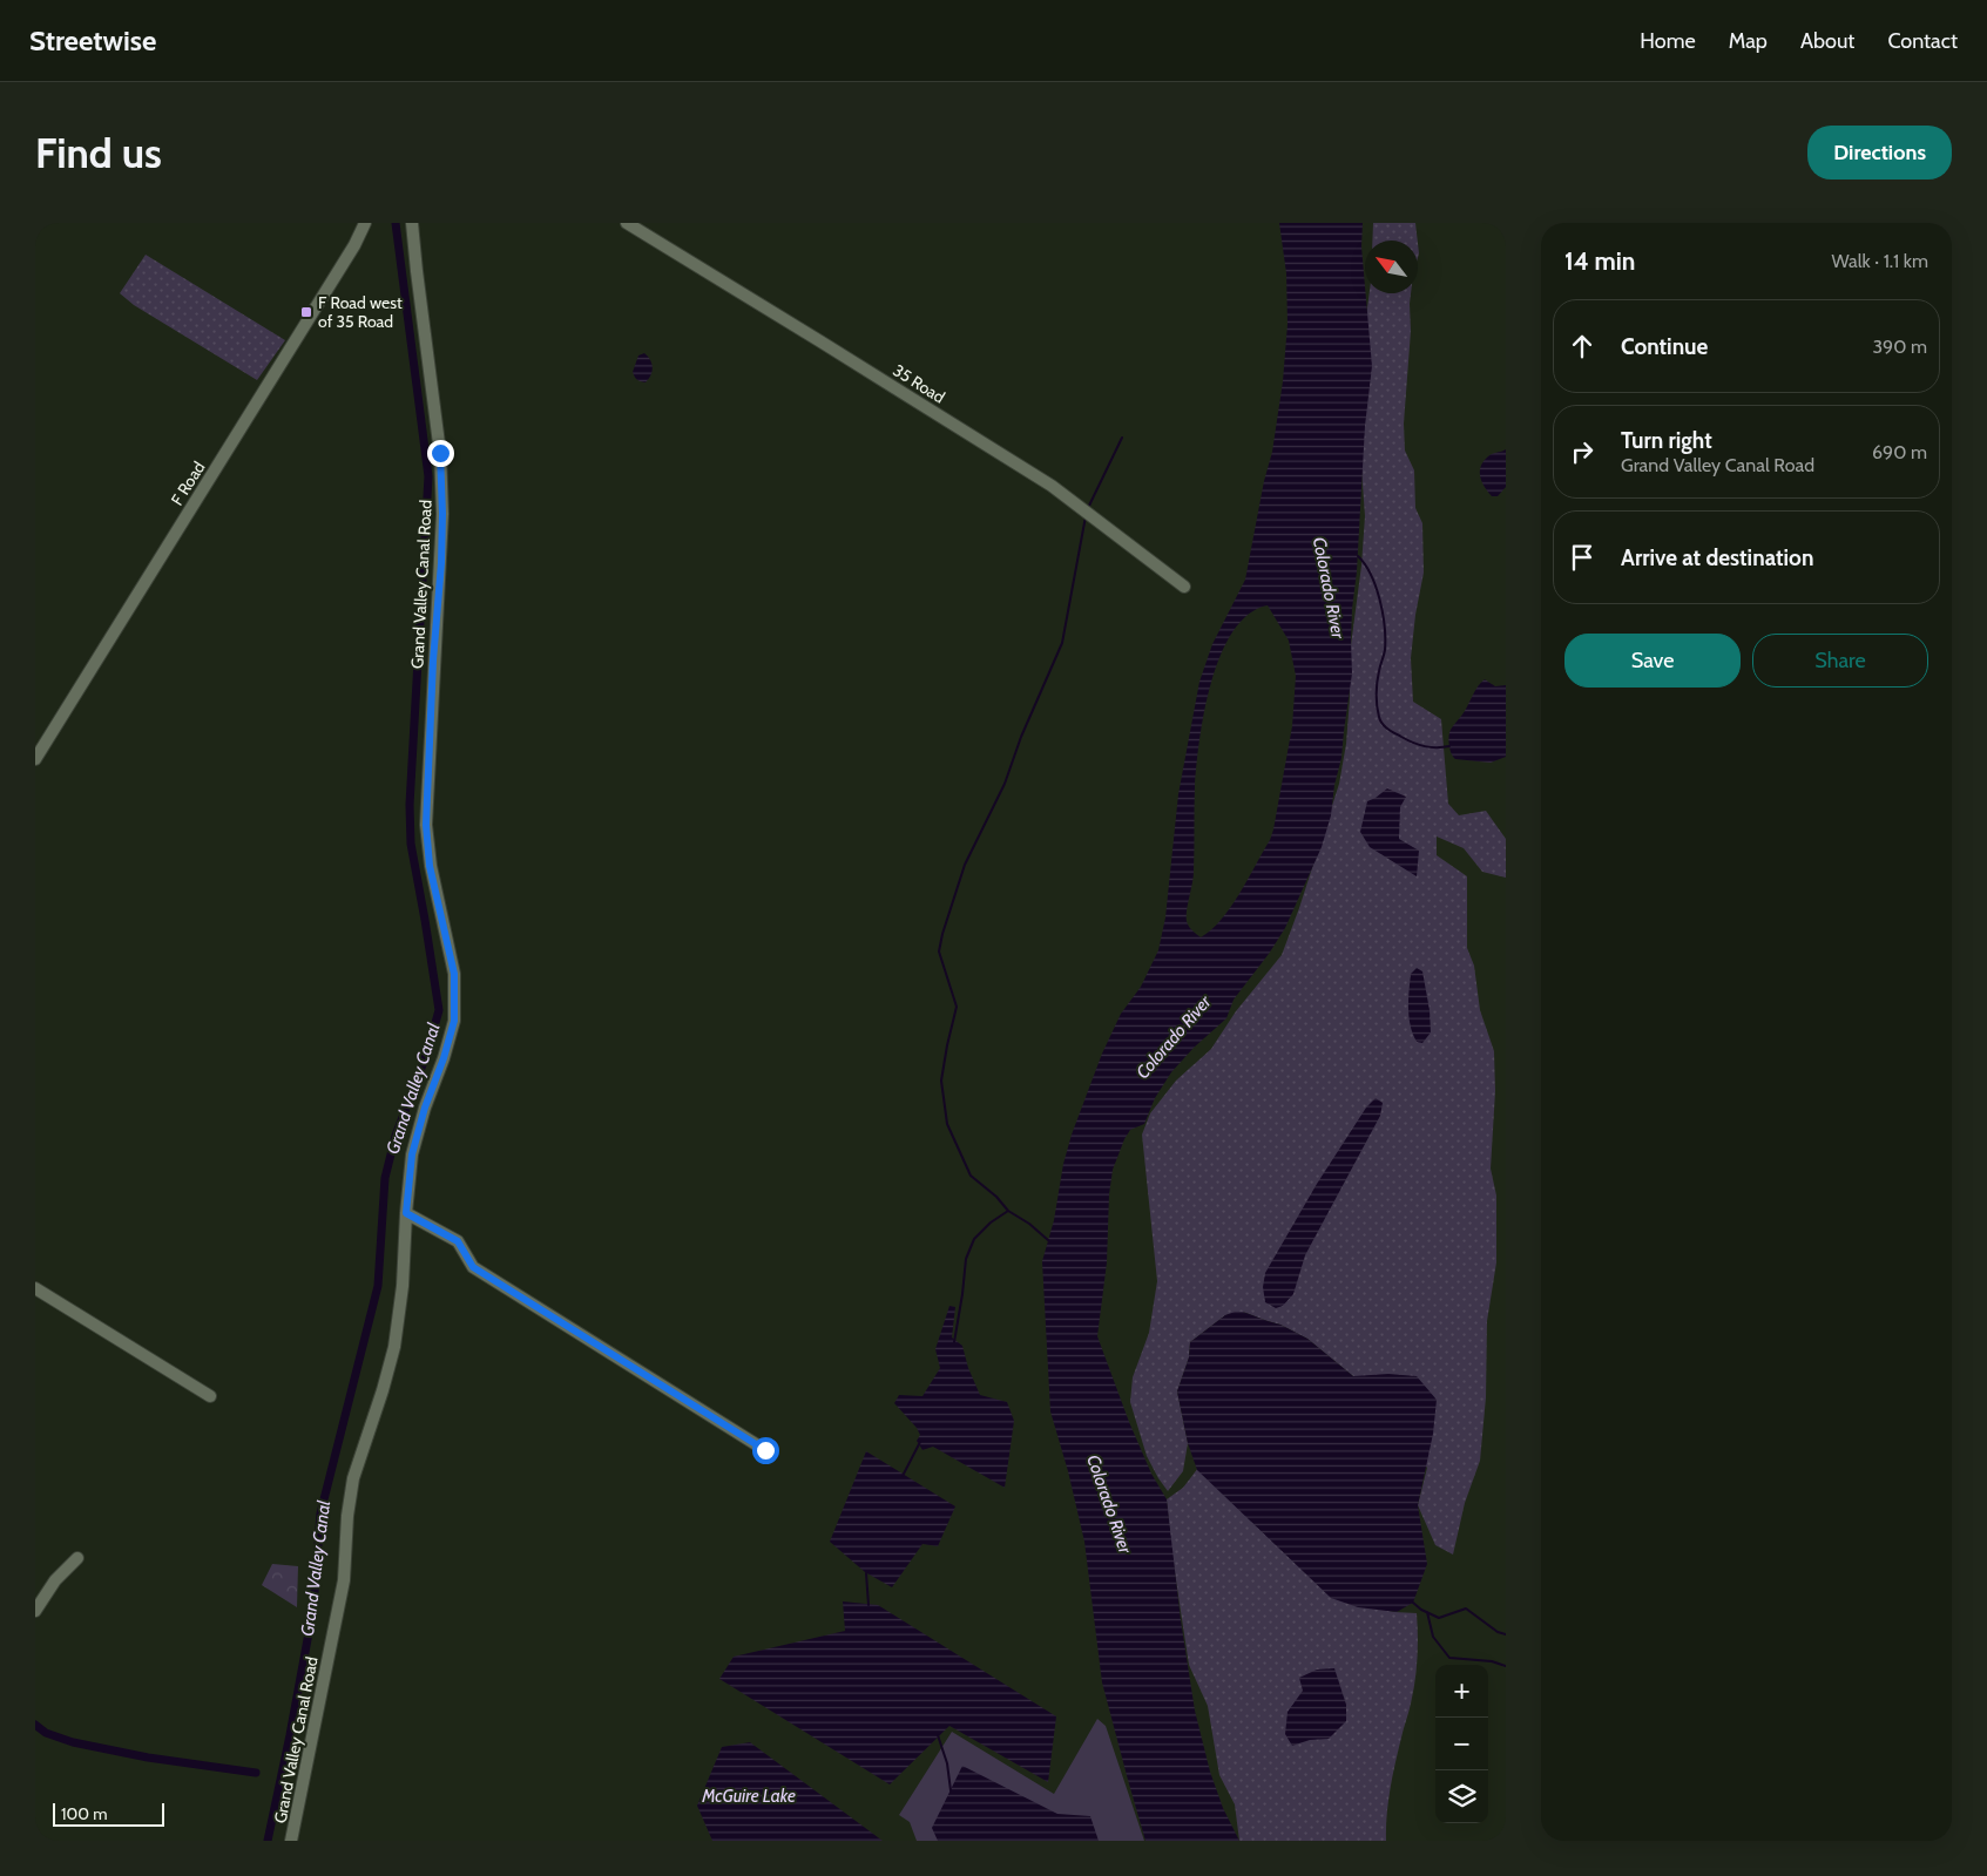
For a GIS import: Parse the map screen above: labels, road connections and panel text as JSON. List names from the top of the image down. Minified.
{"streets":{"street":["35 Road","F Road","Grand Valley Canal Road"]},"water":["Colorado River","Grand Valley Canal","McGuire Lake"],"places":{"transit":["F Road west of 35 Road"]},"scale_bar":"100 m","north":"top left","page":{"header":"Streetwise","nav":["Home","Map","About","Contact"],"buttons":["Directions",["Save","Share"]],"title":"Find us","heading":["14 min","Walk · 1.1 km"],"list":[["Continue","390 m"],["Turn right","Grand Valley Canal Road","690 m"],"Arrive at destination"],"map_buttons":["+","−"],"scale":"100 m"}}
